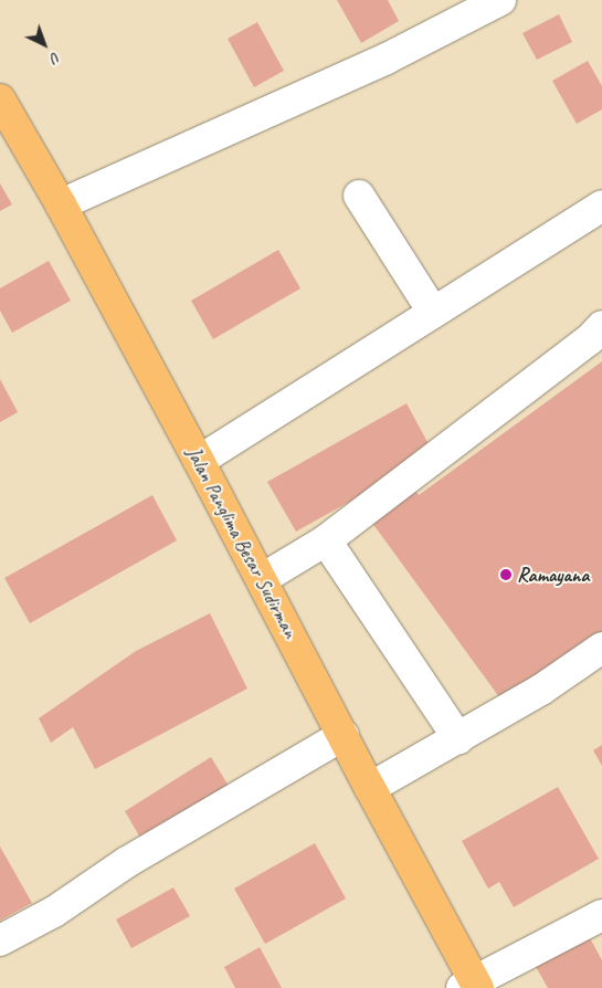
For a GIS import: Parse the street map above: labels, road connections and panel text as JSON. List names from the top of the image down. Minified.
{"streets":{"main road":["Jalan Panglima Besar Sudirman"]},"places":["Ramayana"],"north":"bottom right"}
